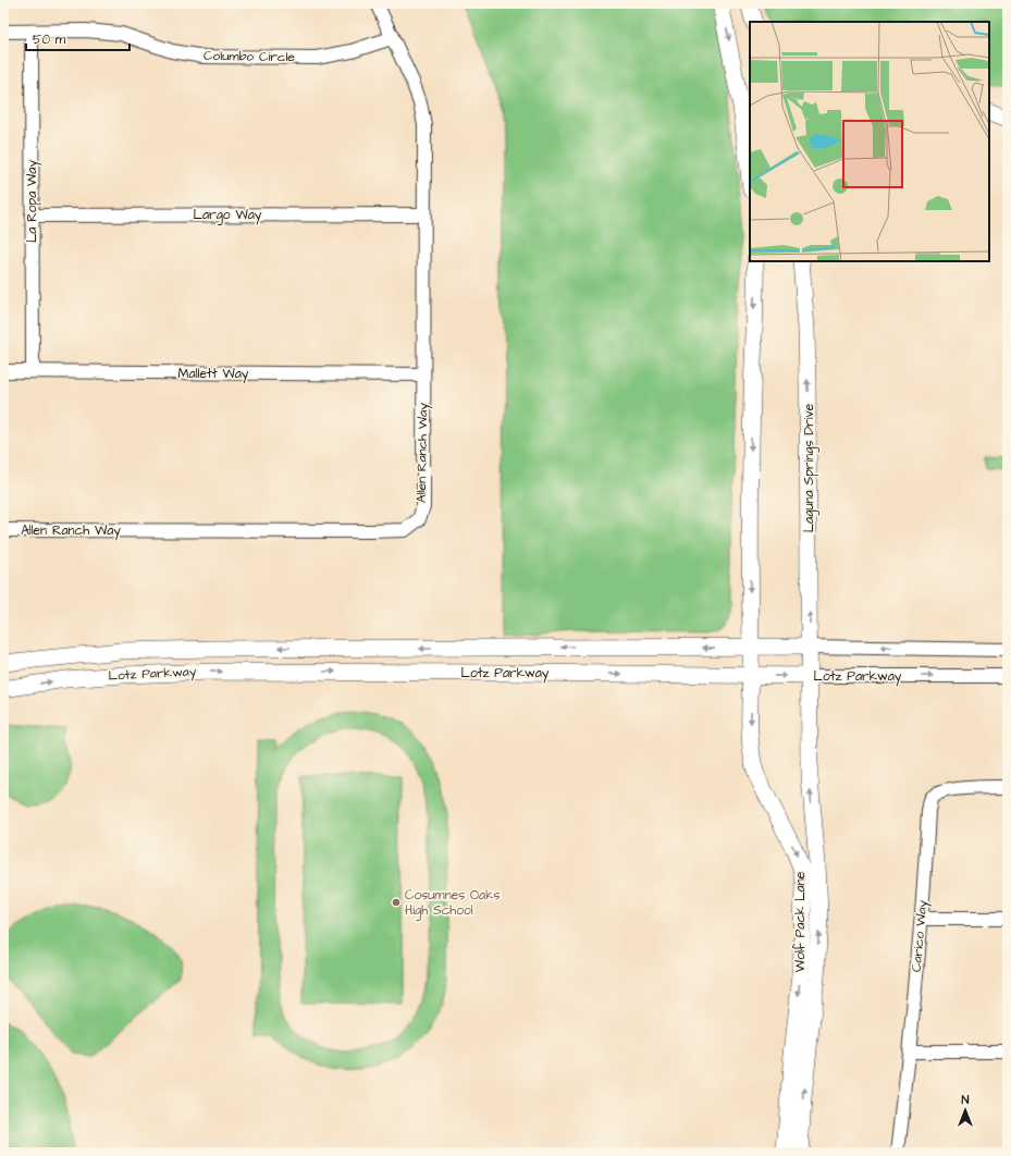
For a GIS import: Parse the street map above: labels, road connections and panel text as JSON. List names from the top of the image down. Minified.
{"streets":{"street":["Columbo Circle","La Ropa Way","Largo Way","Mallett Way","Allen Ranch Way","Laguna Springs Drive","Lotz Parkway","Wolf Pack Lane","Carico Way"]},"crossings":[["Columbo Circle","La Ropa Way"],["Columbo Circle","Allen Ranch Way"],["La Ropa Way","Largo Way"],["La Ropa Way","Mallett Way"],["Largo Way","Allen Ranch Way"],["Mallett Way","Allen Ranch Way"],["Laguna Springs Drive","Lotz Parkway"],["Laguna Springs Drive","Wolf Pack Lane"],["Lotz Parkway","Wolf Pack Lane"]],"places":["Cosumnes Oaks High School"],"scale_bar":"50 m","north":"top"}
